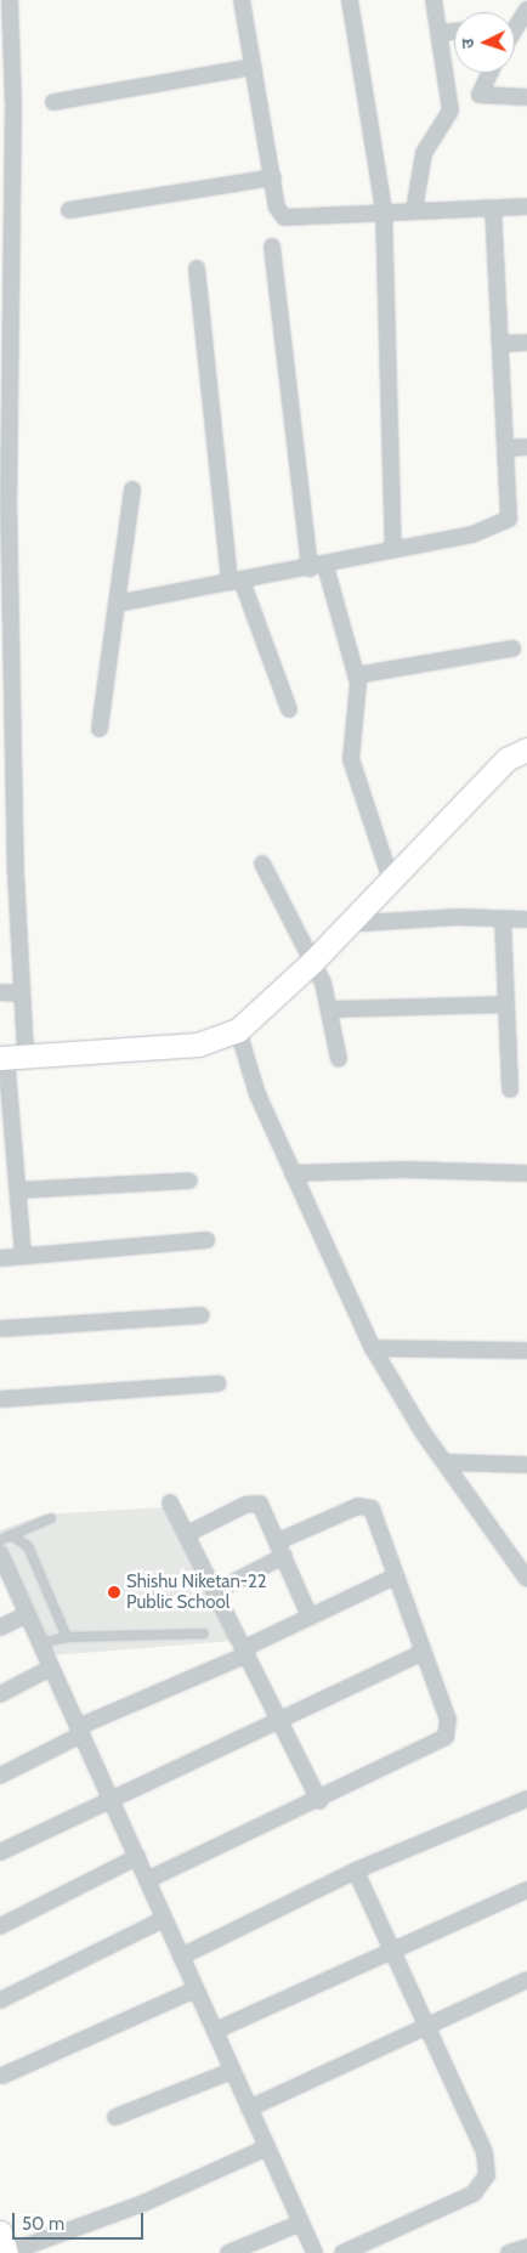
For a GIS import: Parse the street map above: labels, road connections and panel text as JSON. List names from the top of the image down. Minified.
{"places":["Shishu Niketan-22 Public School"],"scale_bar":"50 m","north":"left"}
